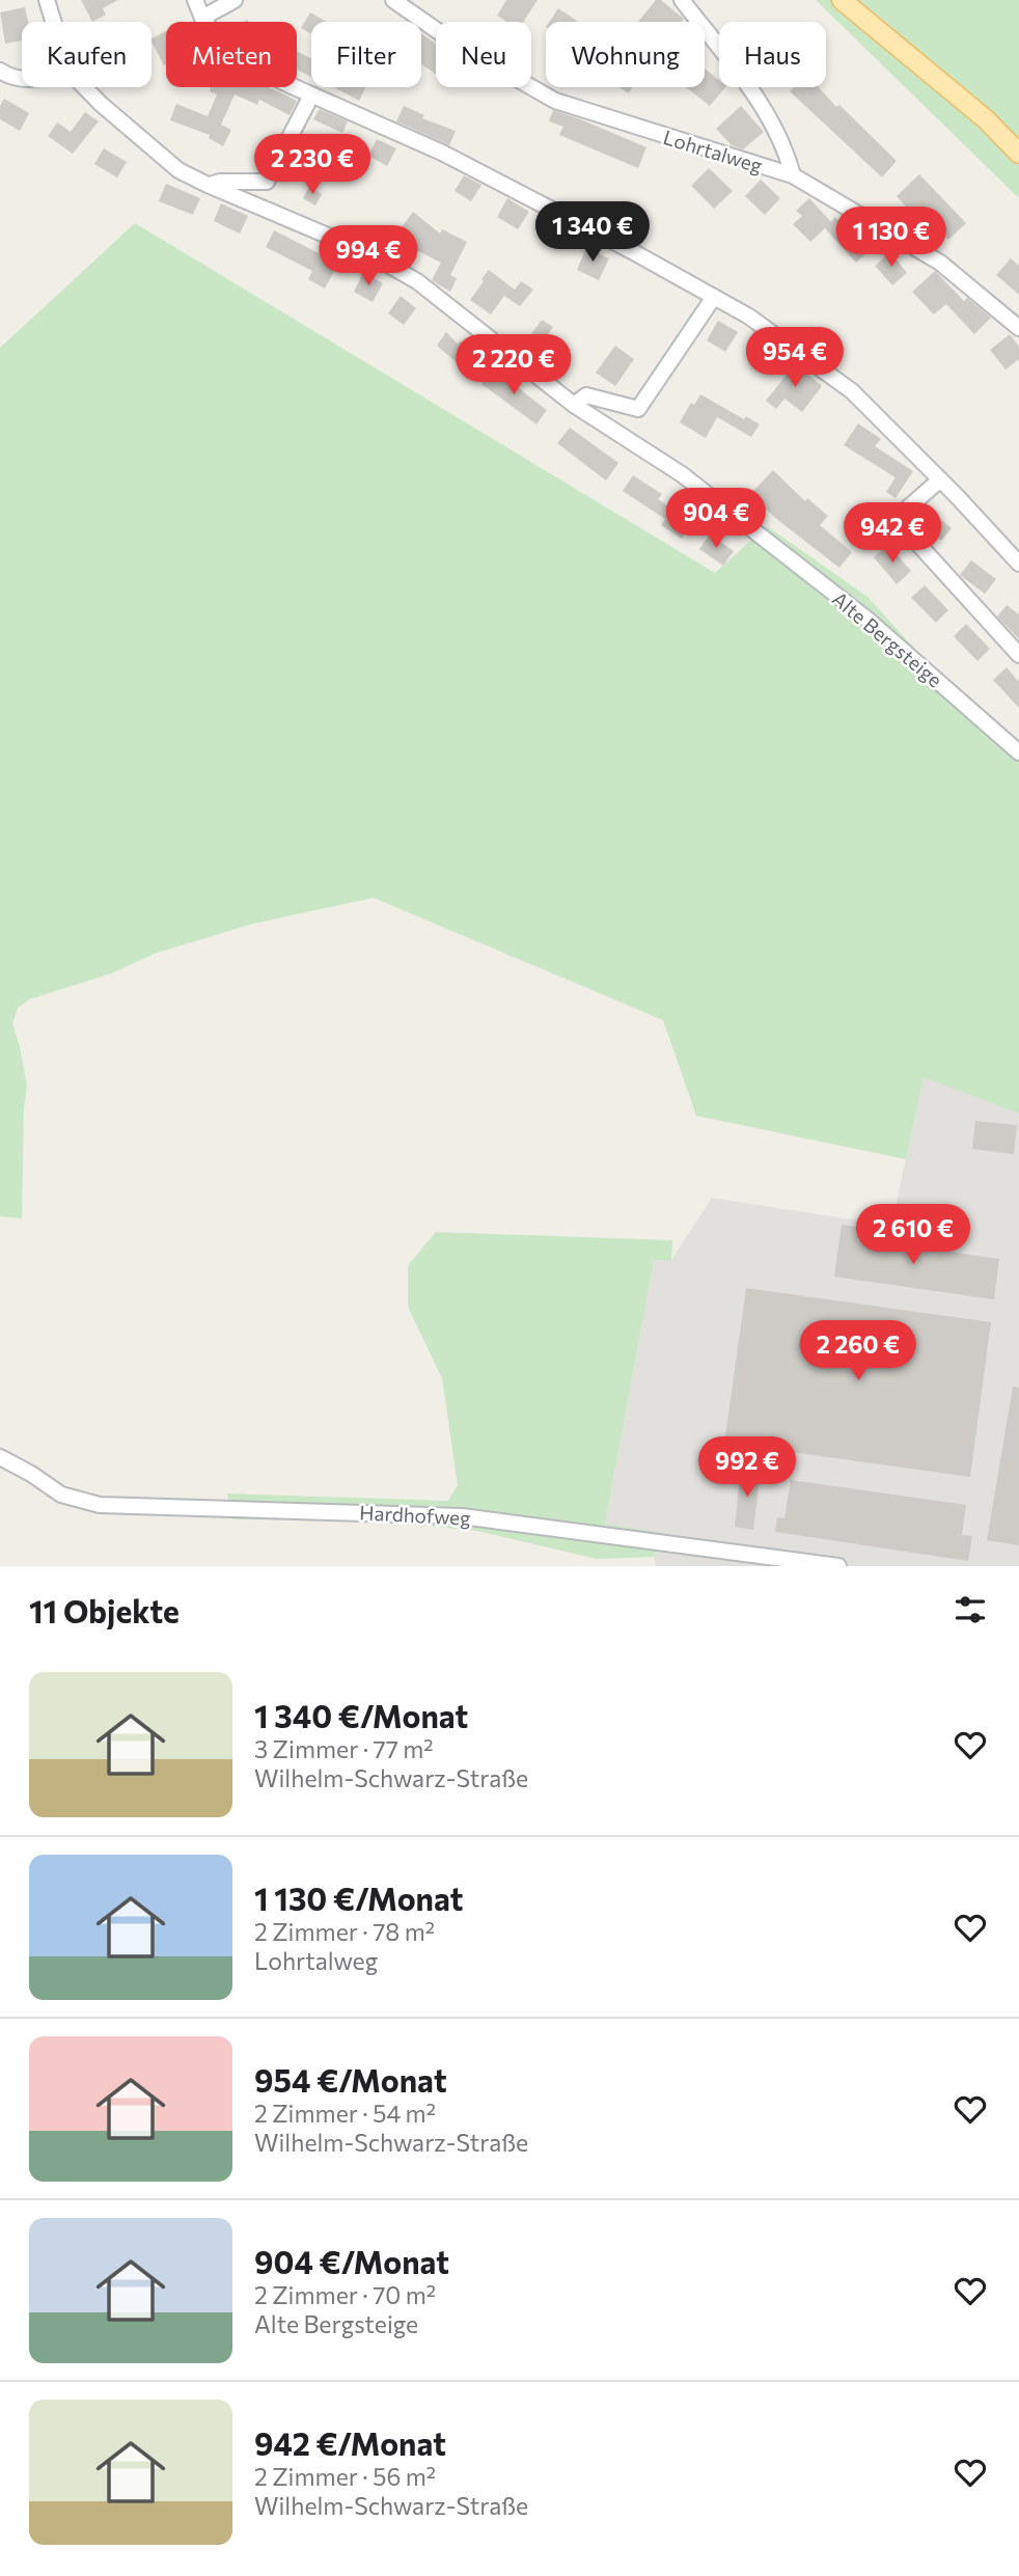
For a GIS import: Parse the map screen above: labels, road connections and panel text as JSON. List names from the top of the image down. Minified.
{"streets":{"street":["Lohrtalweg","Alte Bergsteige","Hardhofweg"]},"page":{"chip":["Kaufen","Mieten","Filter","Neu","Wohnung","Haus"],"price":["2 230 €","1 340 €","1 130 €","994 €","954 €","2 220 €","904 €","942 €","2 610 €","2 260 €","992 €"],"heading":"11 Objekte","list":[{"name":"1 340 €/Monat","note":"3 Zimmer · 77 m² · Wilhelm-Schwarz-Straße"},{"name":"1 130 €/Monat","note":"2 Zimmer · 78 m² · Lohrtalweg"},{"name":"954 €/Monat","note":"2 Zimmer · 54 m² · Wilhelm-Schwarz-Straße"},{"name":"904 €/Monat","note":"2 Zimmer · 70 m² · Alte Bergsteige"},{"name":"942 €/Monat","note":"2 Zimmer · 56 m² · Wilhelm-Schwarz-Straße"}]}}
